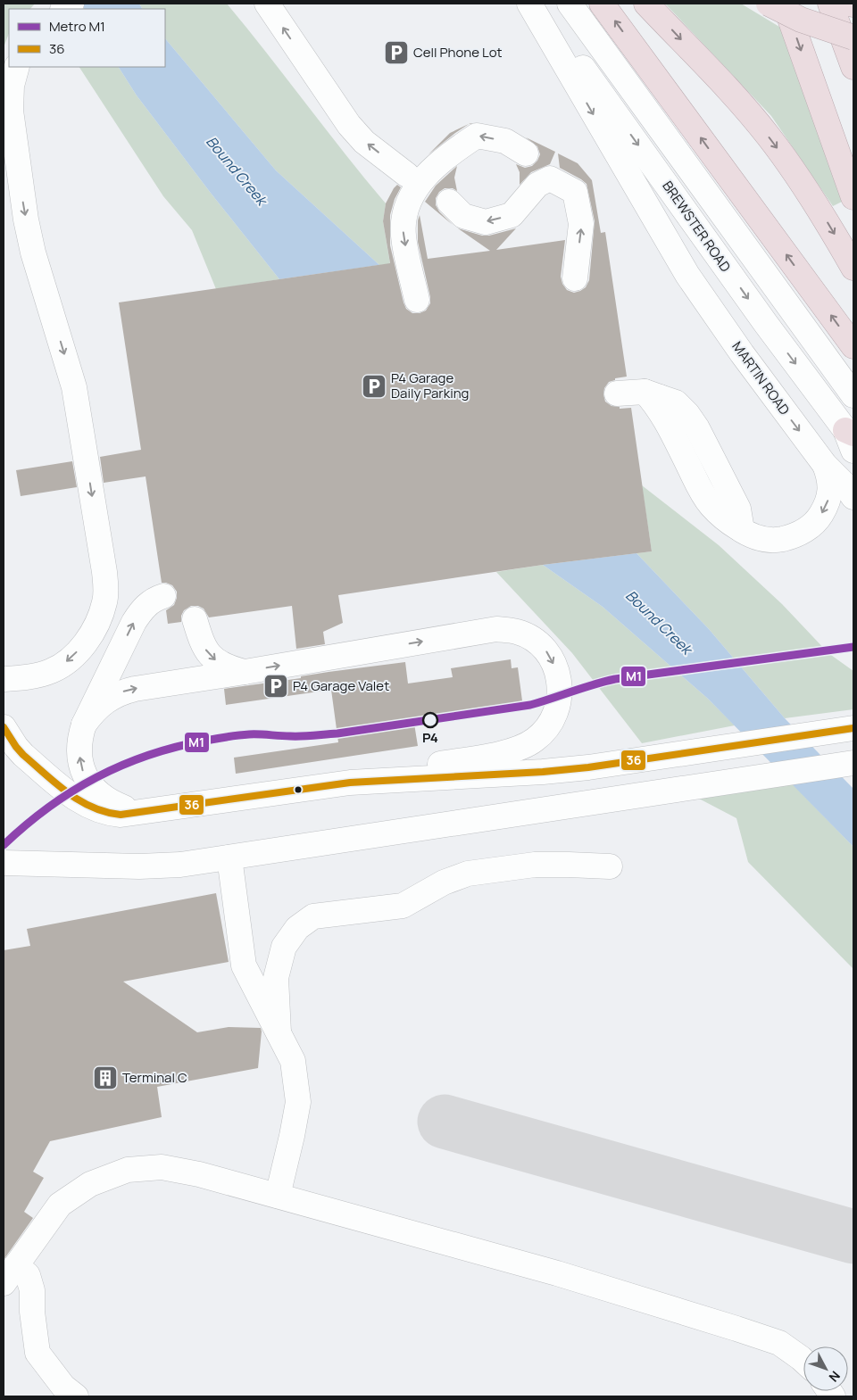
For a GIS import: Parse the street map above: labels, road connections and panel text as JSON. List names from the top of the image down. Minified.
{"streets":{"street":["BREWSTER ROAD","MARTIN ROAD"]},"one_way":["MARTIN ROAD"],"water":["Bound Creek"],"places":{"parking":["Cell Phone Lot","P4 Garage Daily Parking","P4 Garage Valet"],"other":["P4"],"building":["Terminal C"]},"lines":["metro line M1","transit line 36"],"legend":["Metro M1","36"],"north":"bottom right"}
